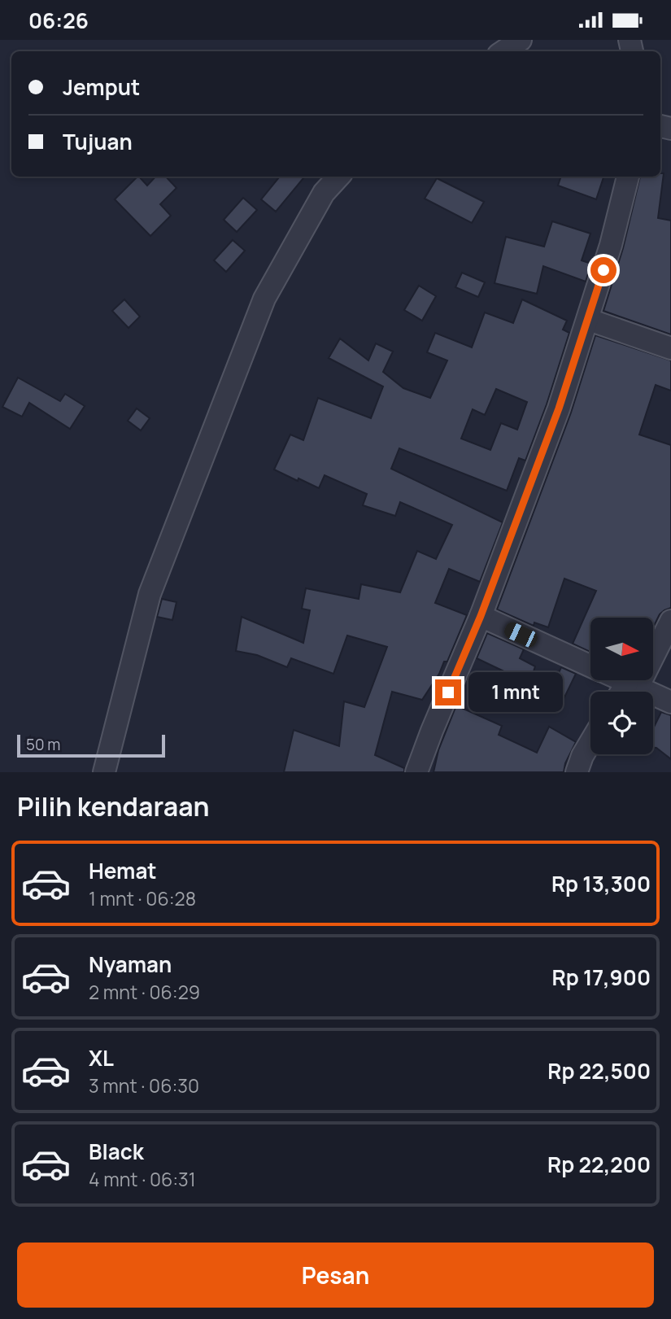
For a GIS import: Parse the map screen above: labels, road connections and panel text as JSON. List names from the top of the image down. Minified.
{"scale_bar":"50 m","north":"right","page":{"status":"06:26","banner":["Jemput","Tujuan"],"bubble":"1 mnt","scale":"50 m","heading":"Pilih kendaraan","list":[{"name":"Hemat","note":"1 mnt · 06:28","value":"Rp 13,300"},{"name":"Nyaman","note":"2 mnt · 06:29","value":"Rp 17,900"},{"name":"XL","note":"3 mnt · 06:30","value":"Rp 22,500"},{"name":"Black","note":"4 mnt · 06:31","value":"Rp 22,200"}],"buttons":"Pesan"}}
